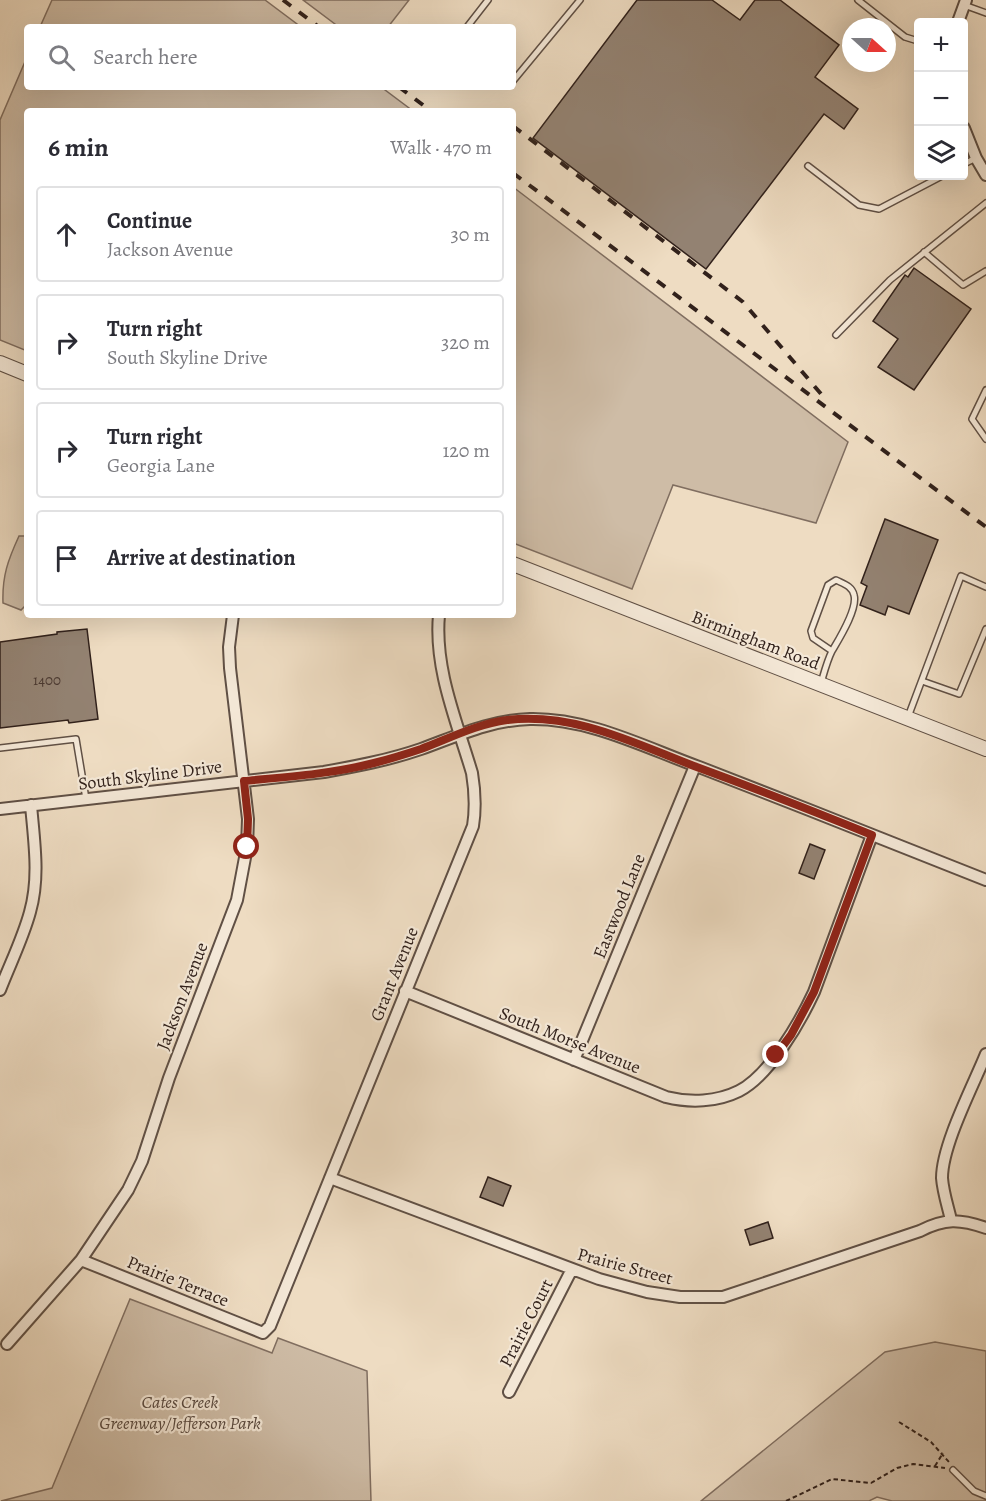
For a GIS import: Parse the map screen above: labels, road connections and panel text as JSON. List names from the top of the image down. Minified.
{"streets":{"street":["Birmingham Road","South Skyline Drive","Eastwood Lane","Grant Avenue","Jackson Avenue","South Morse Avenue","Prairie Street","Prairie Terrace","Prairie Court"]},"crossings":[["South Skyline Drive","Eastwood Lane"],["South Skyline Drive","Grant Avenue"],["South Skyline Drive","Jackson Avenue"],["South Skyline Drive","South Morse Avenue"],["Eastwood Lane","South Morse Avenue"],["Grant Avenue","South Morse Avenue"],["Grant Avenue","Prairie Street"],["Grant Avenue","Prairie Terrace"],["Jackson Avenue","Prairie Terrace"],["Prairie Street","Prairie Court"]],"parks":["Cates Creek Greenway/Jefferson Park"],"house_numbers":["1400"],"north":"right","page":{"map_buttons":["+","−"],"search":"Search here","heading":["6 min","Walk · 470 m"],"list":[["Continue","Jackson Avenue","30 m"],["Turn right","South Skyline Drive","320 m"],["Turn right","Georgia Lane","120 m"],"Arrive at destination"]}}
